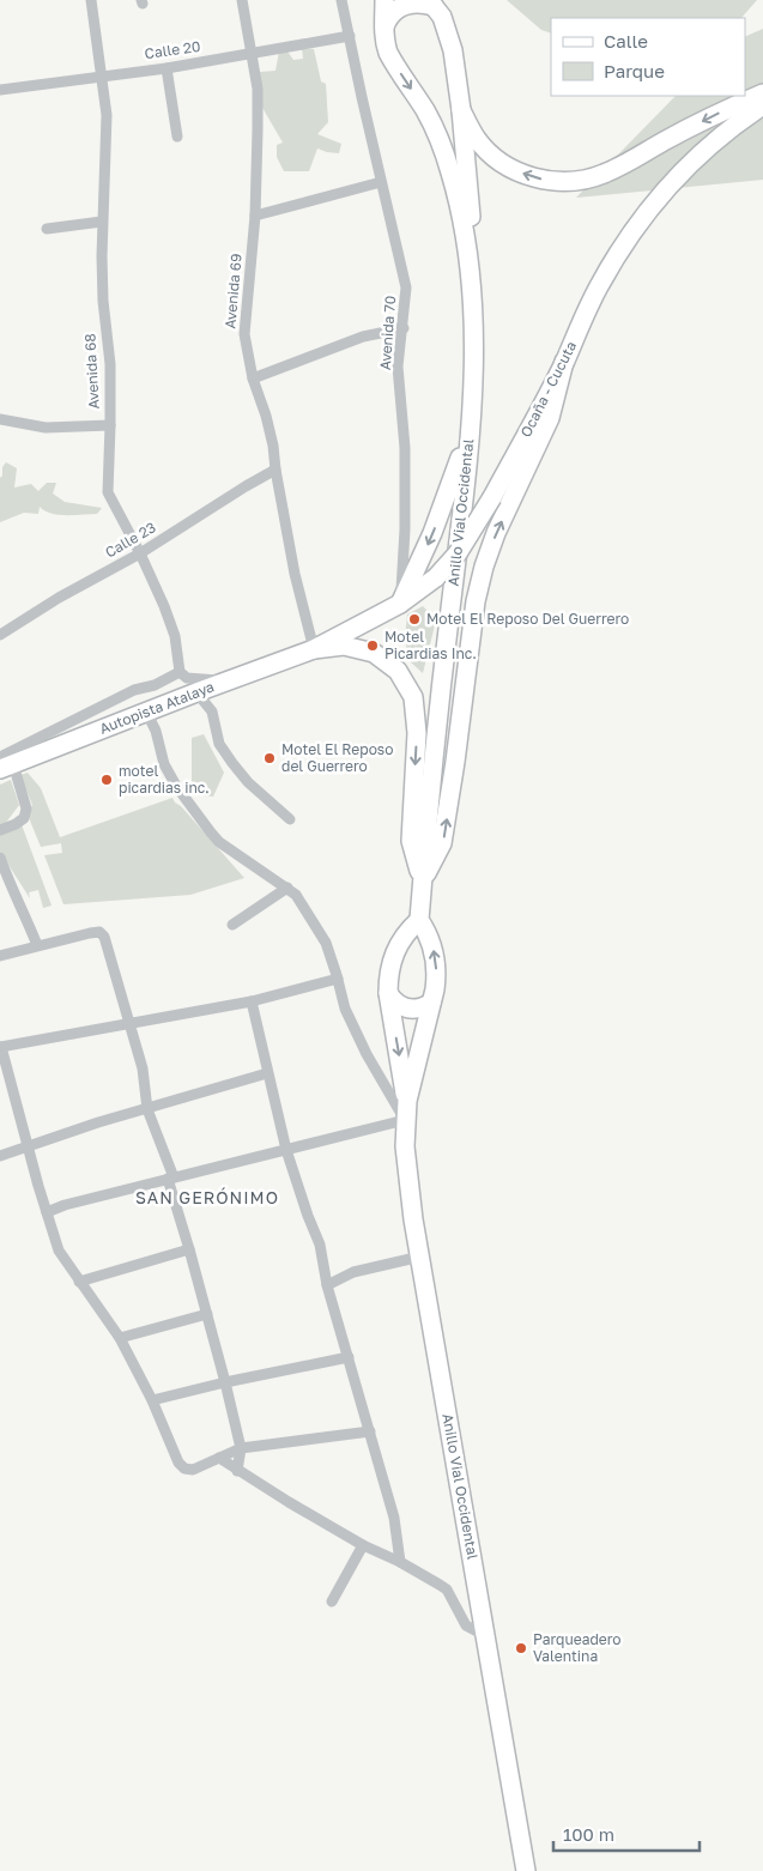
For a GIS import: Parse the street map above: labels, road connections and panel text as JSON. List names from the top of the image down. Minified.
{"streets":{"main road":["Ocaña - Cucuta","Anillo Vial Occidental","Autopista Atalaya"],"street":["Calle 20","Avenida 69","Avenida 70","Avenida 68","Calle 23"]},"crossings":[["Calle 20","Avenida 69"],["Calle 20","Avenida 70"],["Calle 20","Avenida 68"],["Avenida 69","Ocaña - Cucuta"],["Avenida 69","Calle 23"],["Avenida 69","Autopista Atalaya"],["Avenida 70","Ocaña - Cucuta"],["Avenida 68","Calle 23"],["Ocaña - Cucuta","Autopista Atalaya"]],"districts":["SAN GERÓNIMO"],"places":["Motel El Reposo Del Guerrero","Motel Picardias Inc.","Motel El Reposo del Guerrero","motel picardias inc.","Parqueadero Valentina"],"legend":["Calle","Parque"],"scale_bar":"100 m"}
